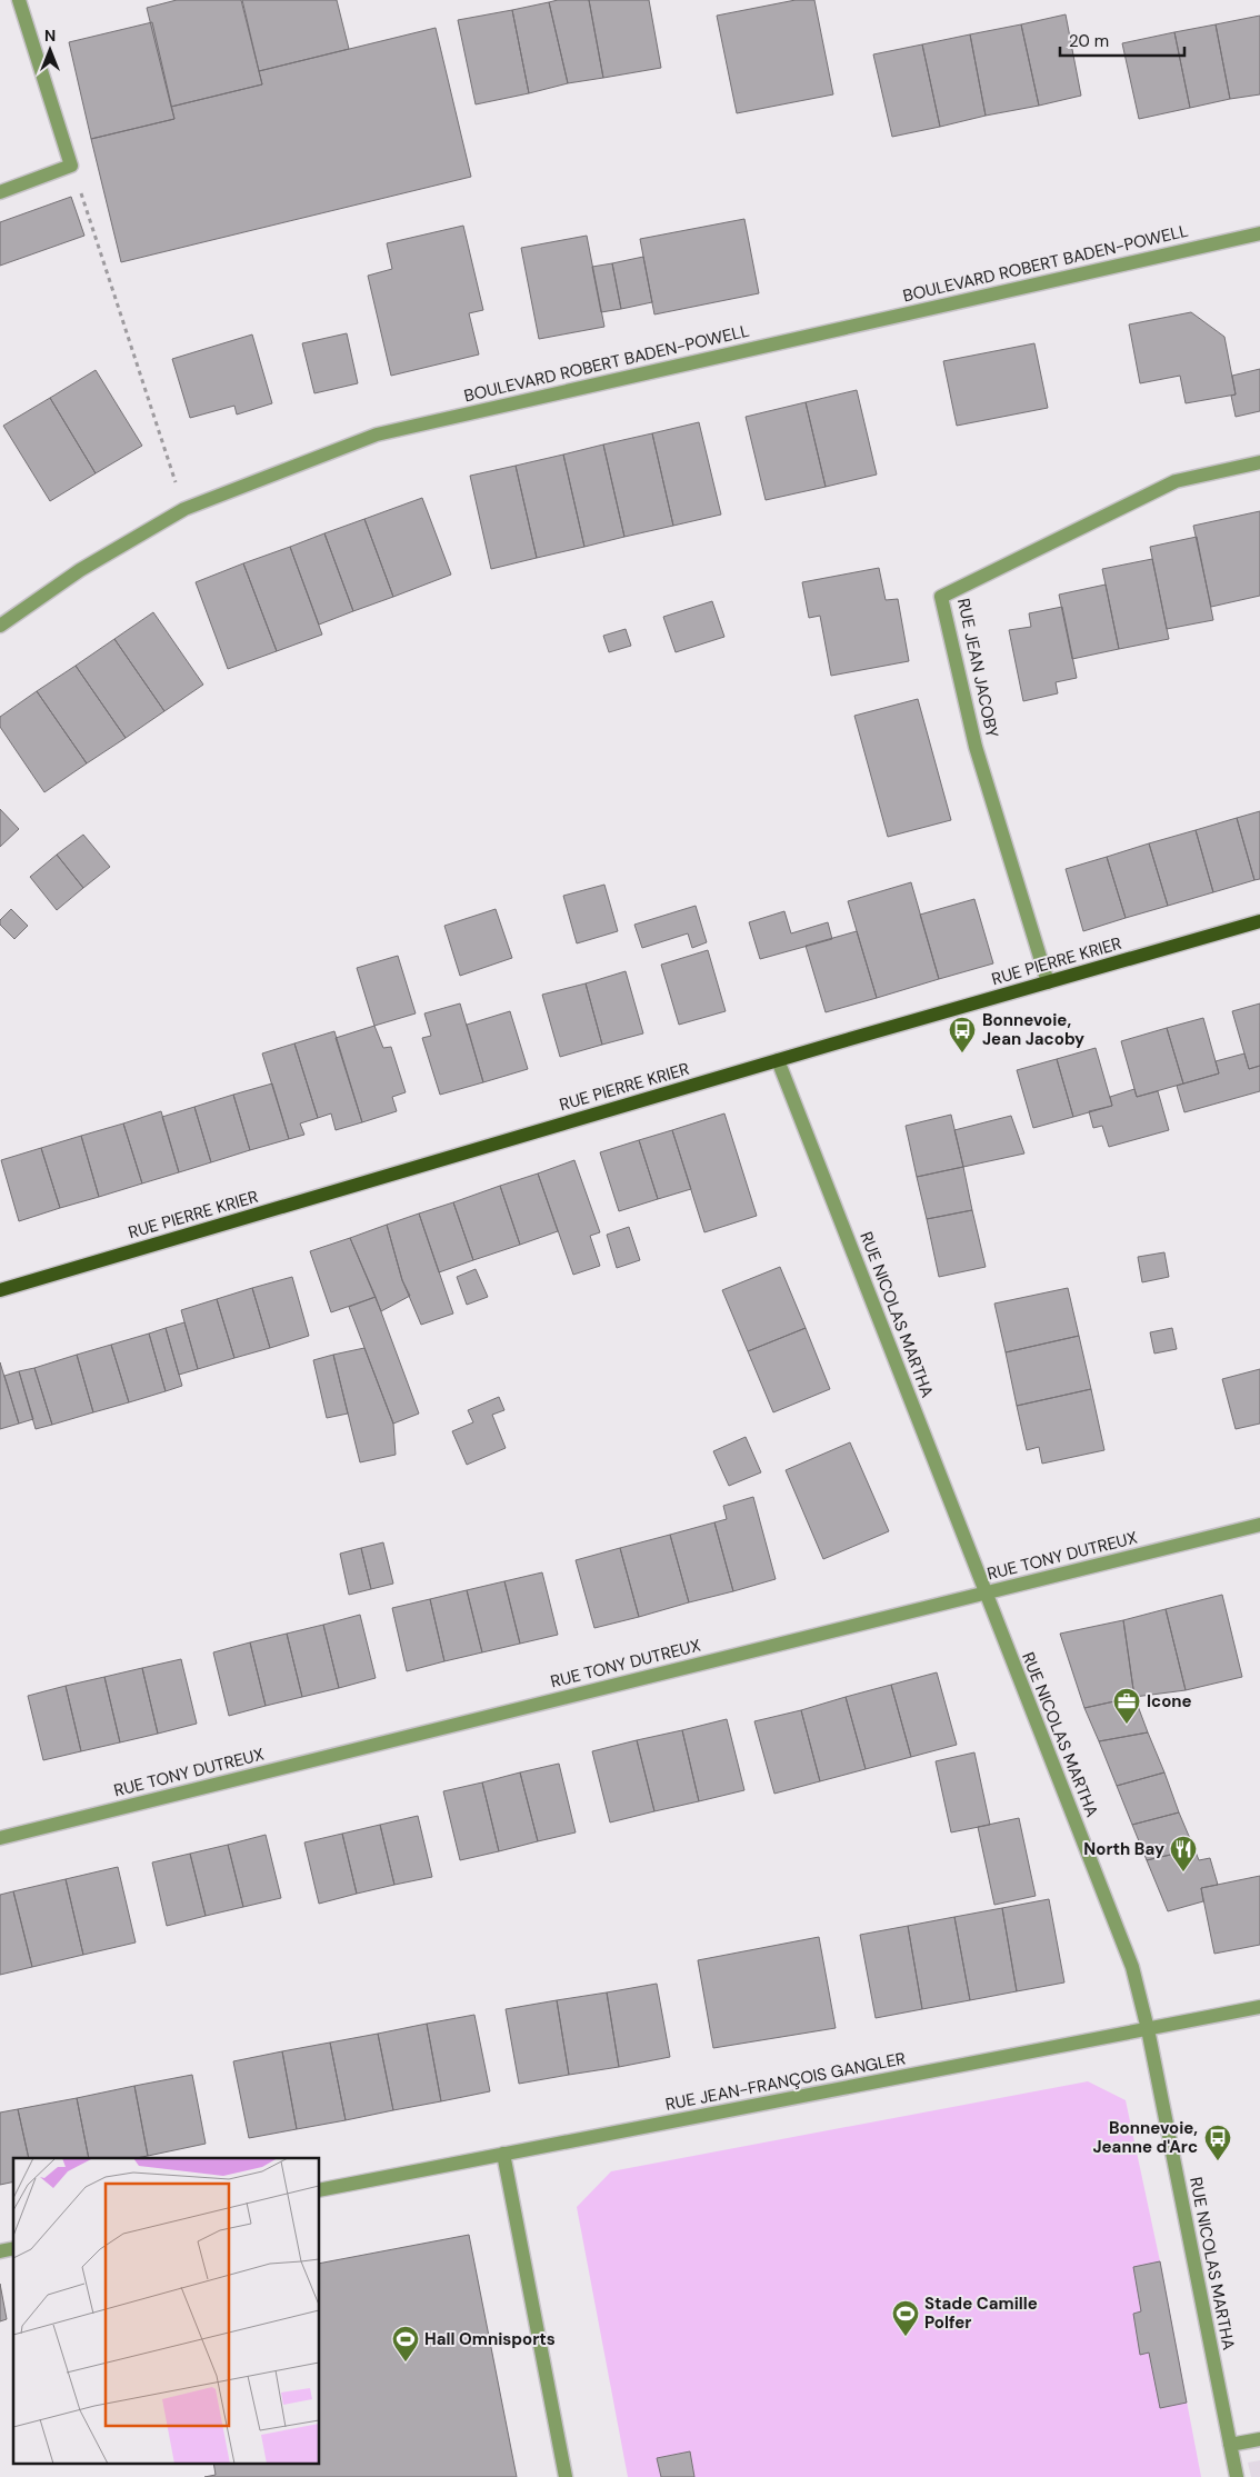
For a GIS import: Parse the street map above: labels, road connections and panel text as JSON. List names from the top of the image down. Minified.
{"streets":{"main road":["RUE PIERRE KRIER"],"street":["BOULEVARD ROBERT BADEN-POWELL","RUE JEAN JACOBY","RUE NICOLAS MARTHA","RUE TONY DUTREUX","RUE JEAN-FRANÇOIS GANGLER"]},"crossings":[["RUE JEAN JACOBY","RUE PIERRE KRIER"],["RUE PIERRE KRIER","RUE NICOLAS MARTHA"],["RUE NICOLAS MARTHA","RUE TONY DUTREUX"],["RUE NICOLAS MARTHA","RUE JEAN-FRANÇOIS GANGLER"]],"places":{"bus stop":["Bonnevoie, Jean Jacoby","Bonnevoie, Jeanne d'Arc"],"office":["Icone"],"restaurant":["North Bay"],"sports":["Stade Camille Polfer","Hall Omnisports"]},"scale_bar":"20 m","north":"top"}
